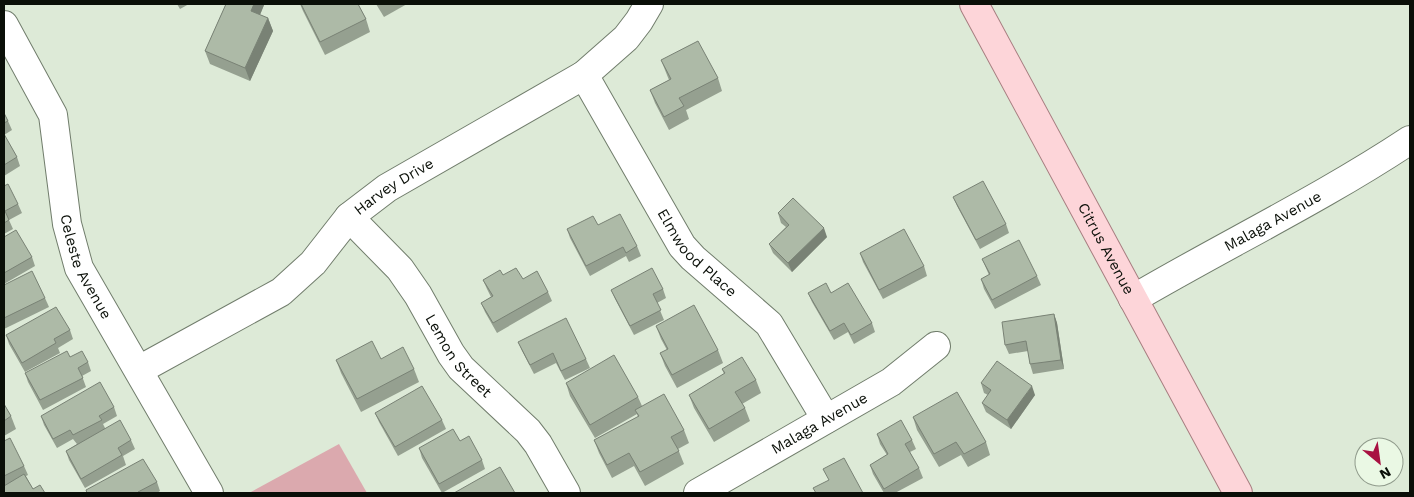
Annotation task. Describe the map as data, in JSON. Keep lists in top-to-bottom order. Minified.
{"streets":{"main road":["Citrus Avenue"],"street":["Harvey Drive","Malaga Avenue","Elmwood Place","Celeste Avenue","Lemon Street"]},"crossings":[["Harvey Drive","Elmwood Place"],["Harvey Drive","Celeste Avenue"],["Harvey Drive","Lemon Street"],["Malaga Avenue","Citrus Avenue"],["Malaga Avenue","Elmwood Place"]],"north":"bottom right"}
